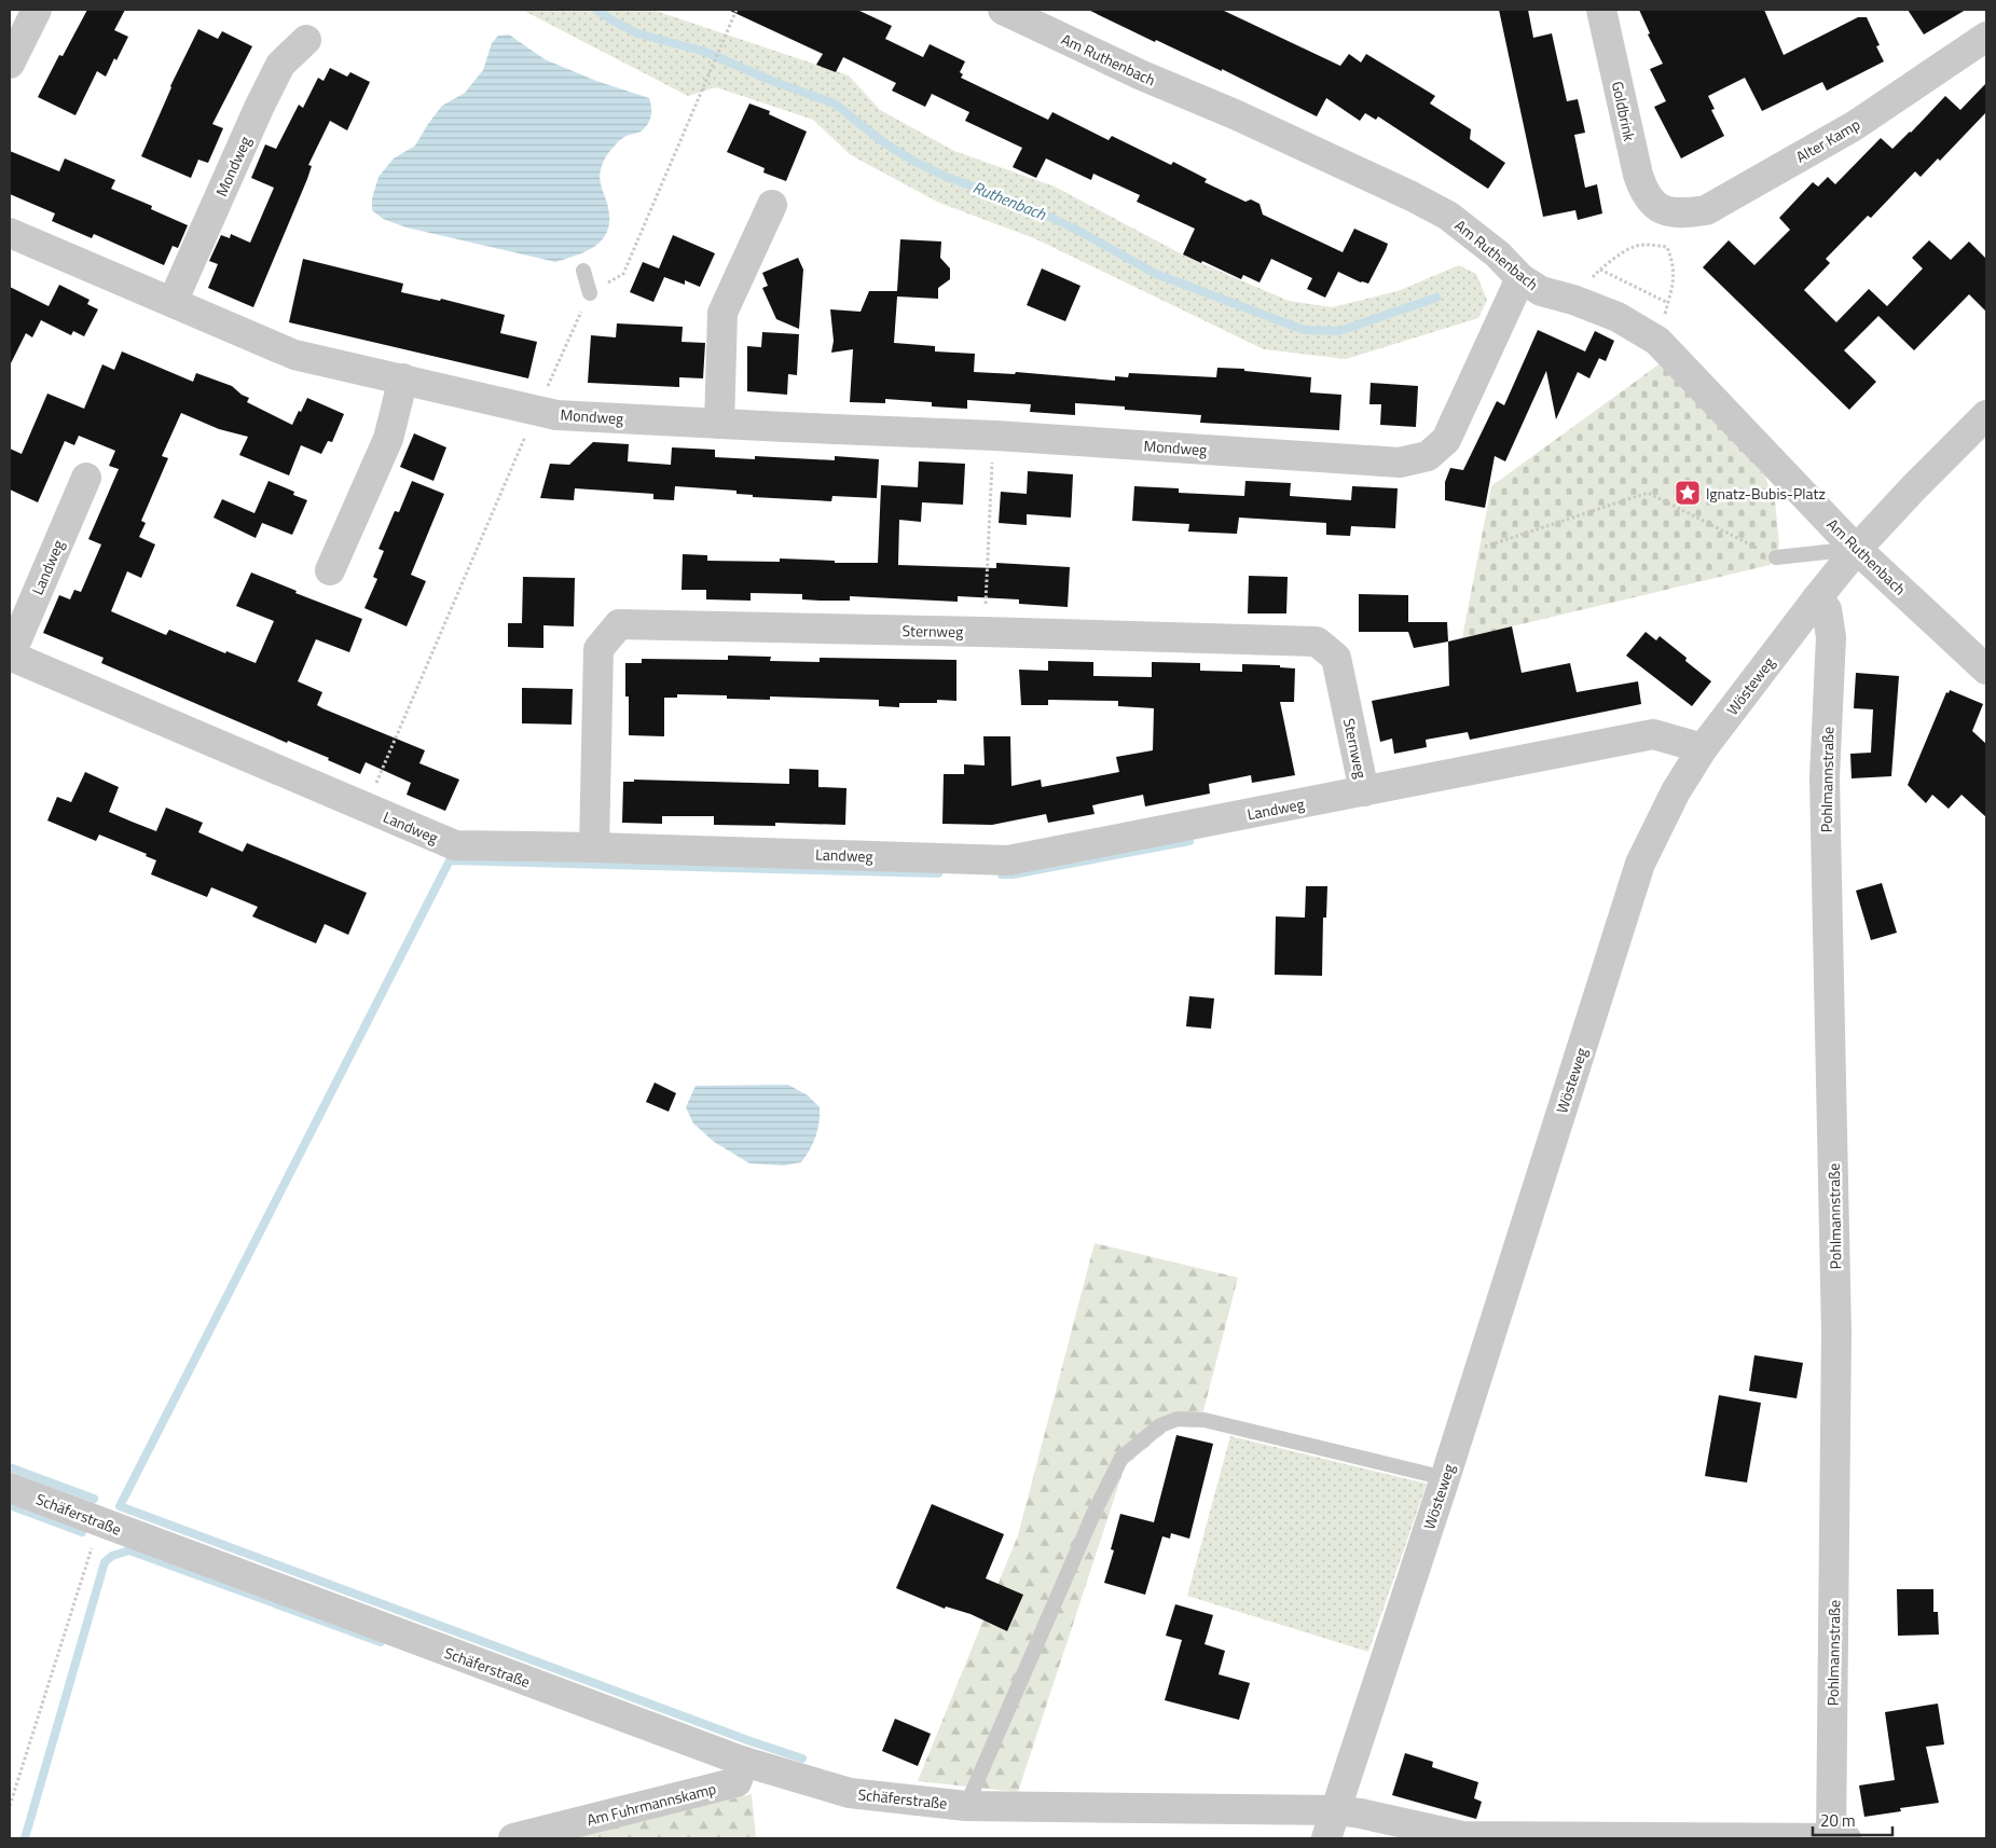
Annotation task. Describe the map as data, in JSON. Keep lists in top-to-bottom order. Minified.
{"streets":{"street":["Am Ruthenbach","Goldbrink","Alter Kamp","Mondweg","Landweg","Sternweg","Wösteweg","Pohlmannstraße","Schäferstraße","Am Fuhrmannskamp"]},"crossings":[["Am Ruthenbach","Mondweg"],["Am Ruthenbach","Wösteweg"],["Goldbrink","Alter Kamp"],["Landweg","Sternweg"],["Landweg","Wösteweg"],["Wösteweg","Pohlmannstraße"],["Wösteweg","Schäferstraße"],["Pohlmannstraße","Schäferstraße"],["Schäferstraße","Am Fuhrmannskamp"]],"water":["Ruthenbach"],"places":{"place":["Ignatz-Bubis-Platz"]},"scale_bar":"20 m"}
